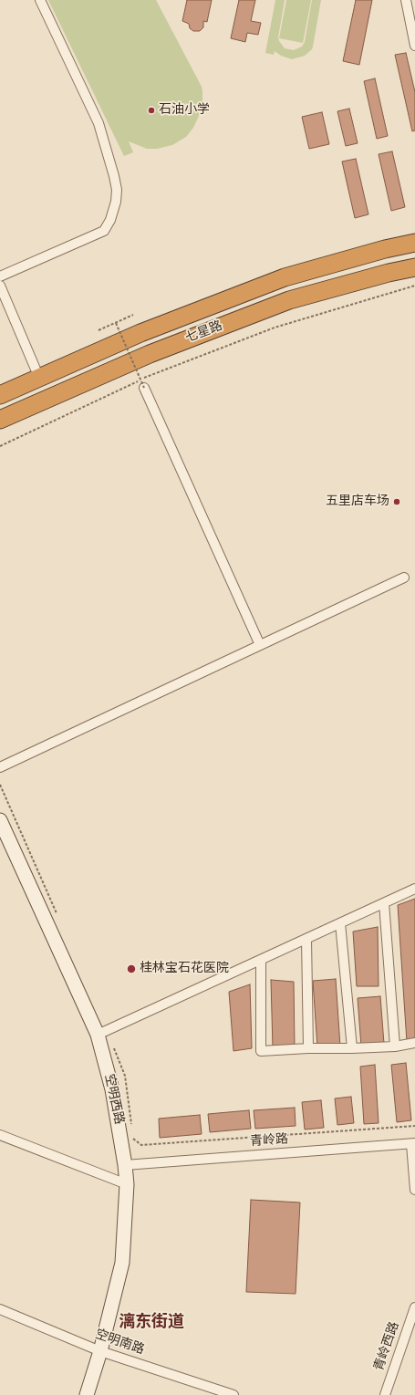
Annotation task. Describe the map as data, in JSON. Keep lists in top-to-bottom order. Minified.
{"streets":{"highway":["七星路"],"main road":["空明西路"],"street":["青岭路","空明南路","青岭西路"]},"crossings":[["空明西路","青岭路"],["空明西路","空明南路"]],"districts":["漓东街道"],"places":["石油小学","五里店车场","桂林宝石花医院"]}
